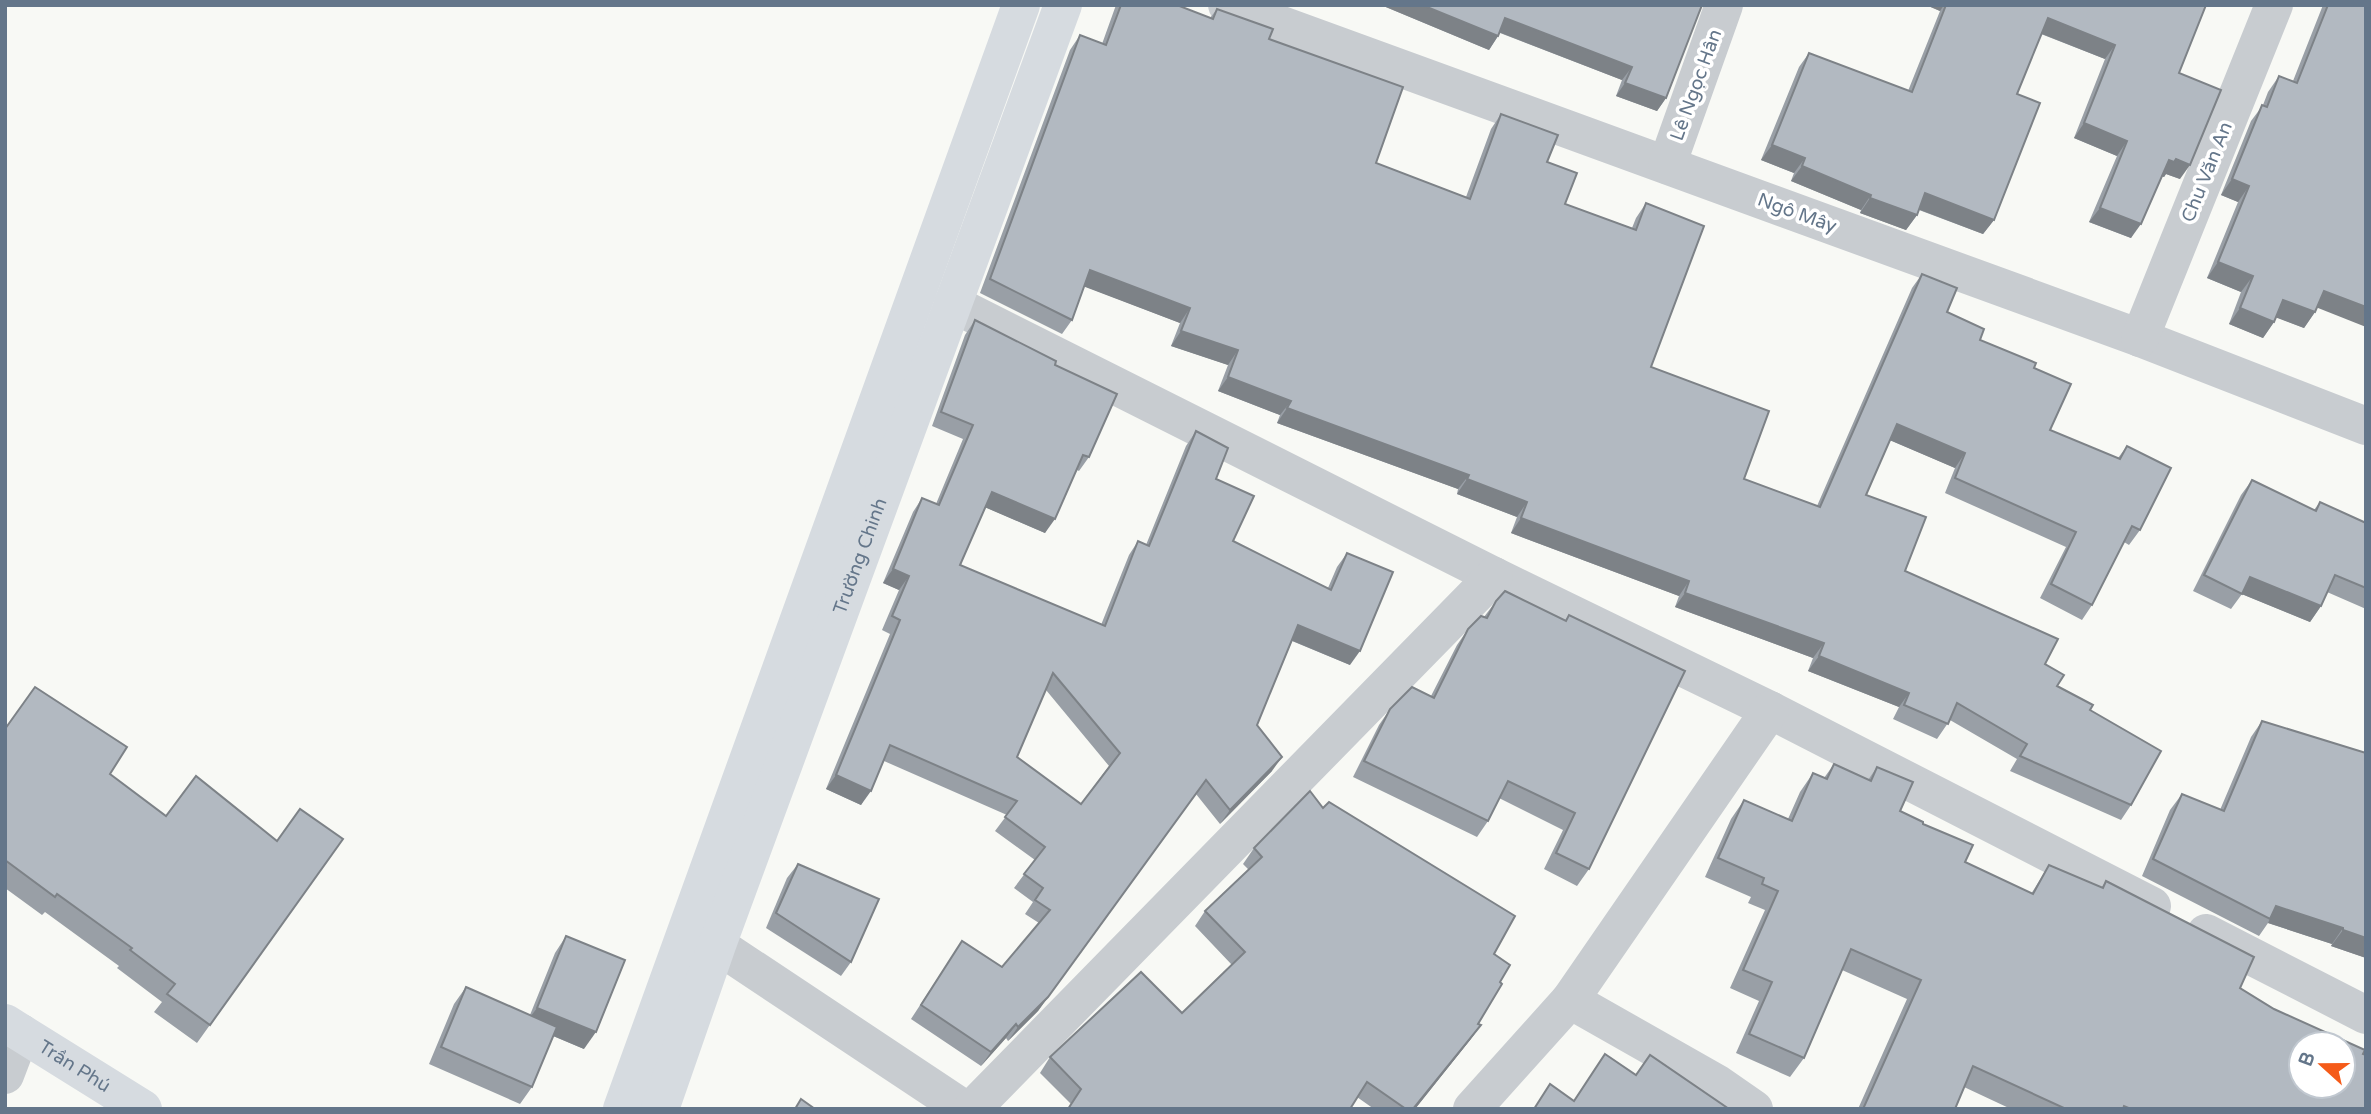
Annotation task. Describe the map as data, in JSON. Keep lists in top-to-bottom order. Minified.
{"streets":{"street":["Lê Ngọc Hân","Chu Văn An","Ngô Mây","Trường Chinh","Trần Phú"]},"crossings":[["Lê Ngọc Hân","Ngô Mây"],["Chu Văn An","Ngô Mây"]],"north":"left"}
